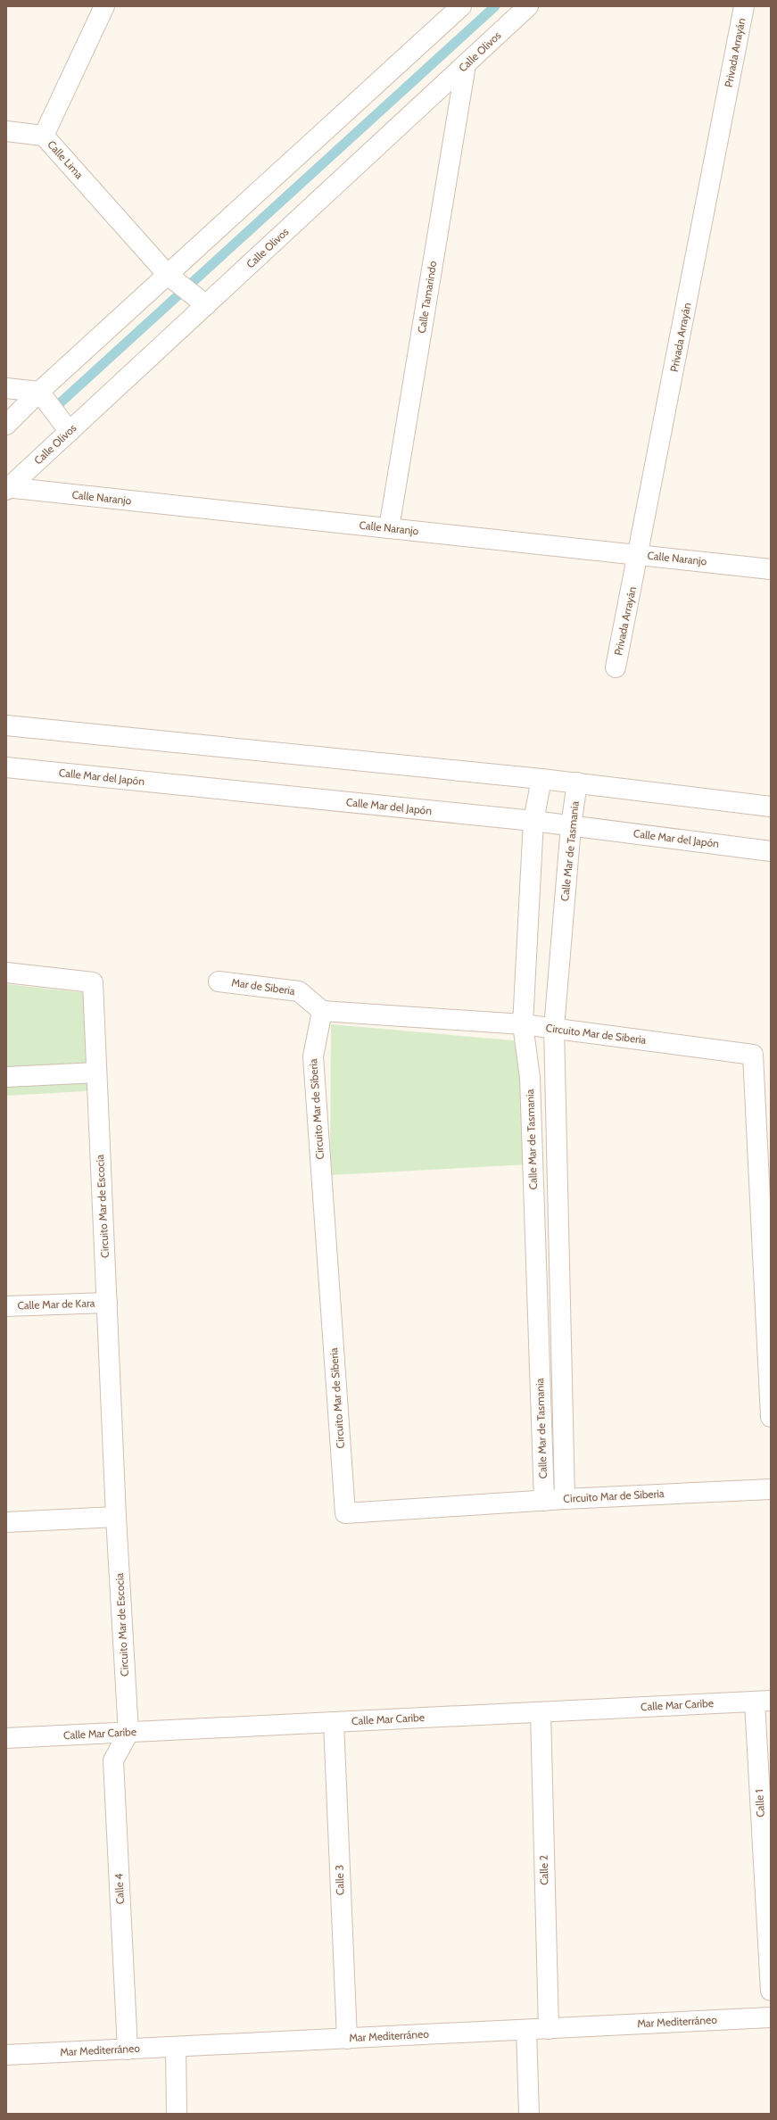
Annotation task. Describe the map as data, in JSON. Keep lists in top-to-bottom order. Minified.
{"streets":{"street":["Calle Olivos","Privada Arrayán","Calle Lima","Calle Tamarindo","Calle Naranjo","Calle Mar del Japón","Calle Mar de Tasmania","Mar de Siberia","Circuito Mar de Siberia","Circuito Mar de Escocia","Calle Mar de Kara","Calle Mar Caribe","Calle 1","Calle 2","Calle 3","Calle 4","Mar Mediterráneo"]},"crossings":[["Calle Olivos","Calle Lima"],["Calle Olivos","Calle Tamarindo"],["Calle Olivos","Calle Naranjo"],["Privada Arrayán","Calle Naranjo"],["Calle Tamarindo","Calle Naranjo"],["Calle Mar del Japón","Calle Mar de Tasmania"],["Calle Mar de Tasmania","Circuito Mar de Siberia"],["Mar de Siberia","Circuito Mar de Siberia"],["Circuito Mar de Escocia","Calle Mar de Kara"],["Circuito Mar de Escocia","Calle Mar Caribe"],["Circuito Mar de Escocia","Calle 4"],["Calle Mar Caribe","Calle 1"],["Calle Mar Caribe","Calle 2"],["Calle Mar Caribe","Calle 3"],["Calle Mar Caribe","Calle 4"],["Calle 2","Mar Mediterráneo"],["Calle 3","Mar Mediterráneo"],["Calle 4","Mar Mediterráneo"]]}
